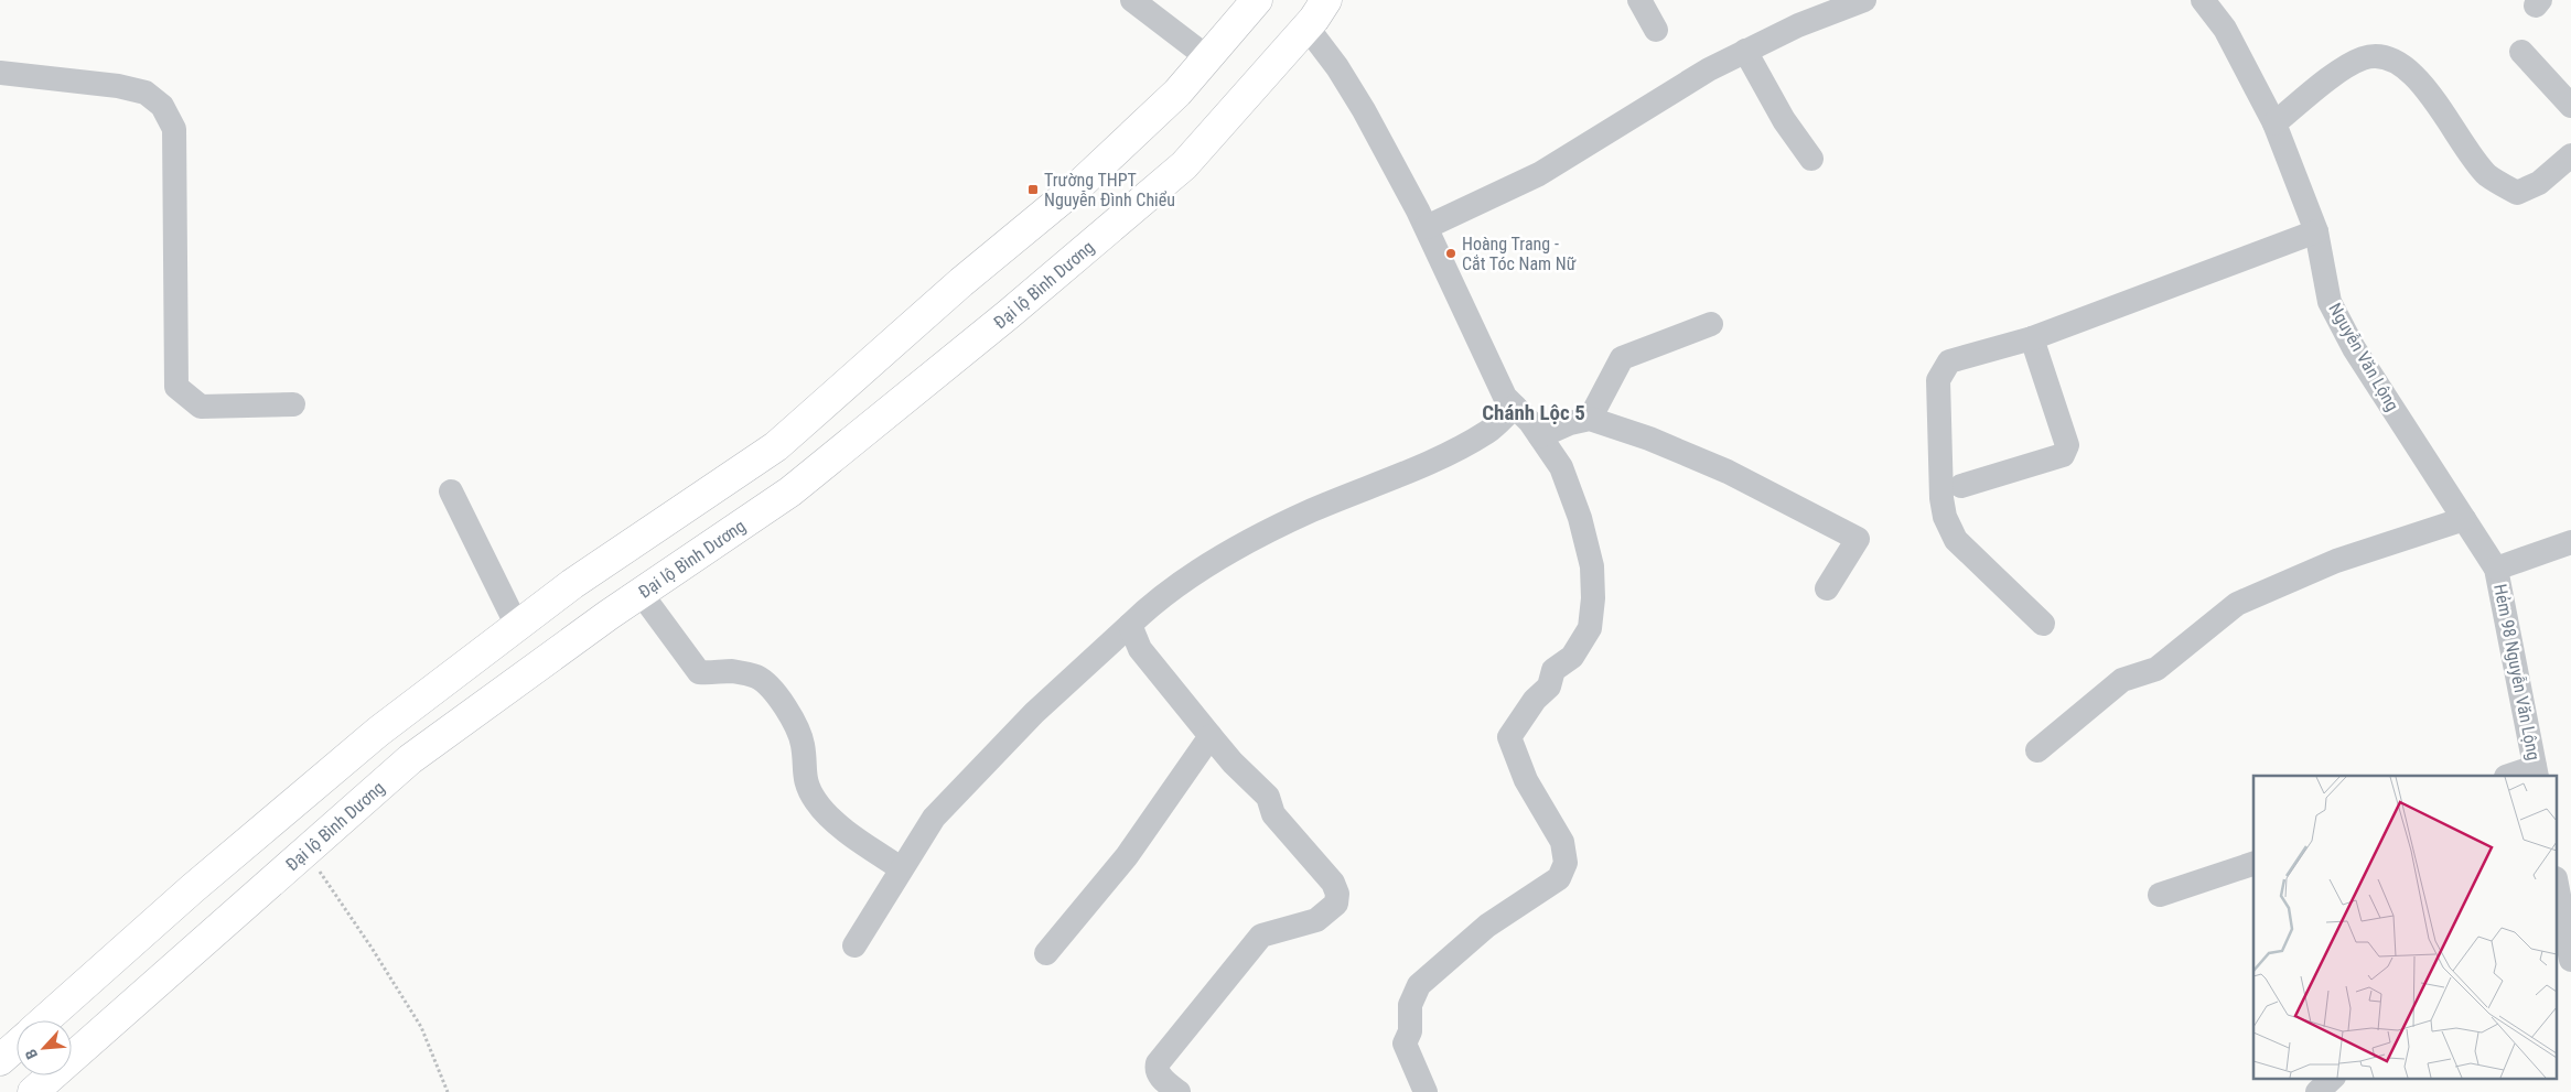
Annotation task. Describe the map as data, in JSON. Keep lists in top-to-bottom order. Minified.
{"streets":{"highway":["Đại lộ Bình Dương"],"street":["Nguyễn Văn Lộng","Hẻm 98 Nguyễn Văn Lộng"]},"crossings":[["Nguyễn Văn Lộng","Hẻm 98 Nguyễn Văn Lộng"]],"districts":["Chánh Lộc 5"],"places":{"transit":["Trường THPT Nguyễn Đình Chiểu"],"other":["Hoàng Trang - Cắt Tóc Nam Nữ"]},"north":"bottom left"}
